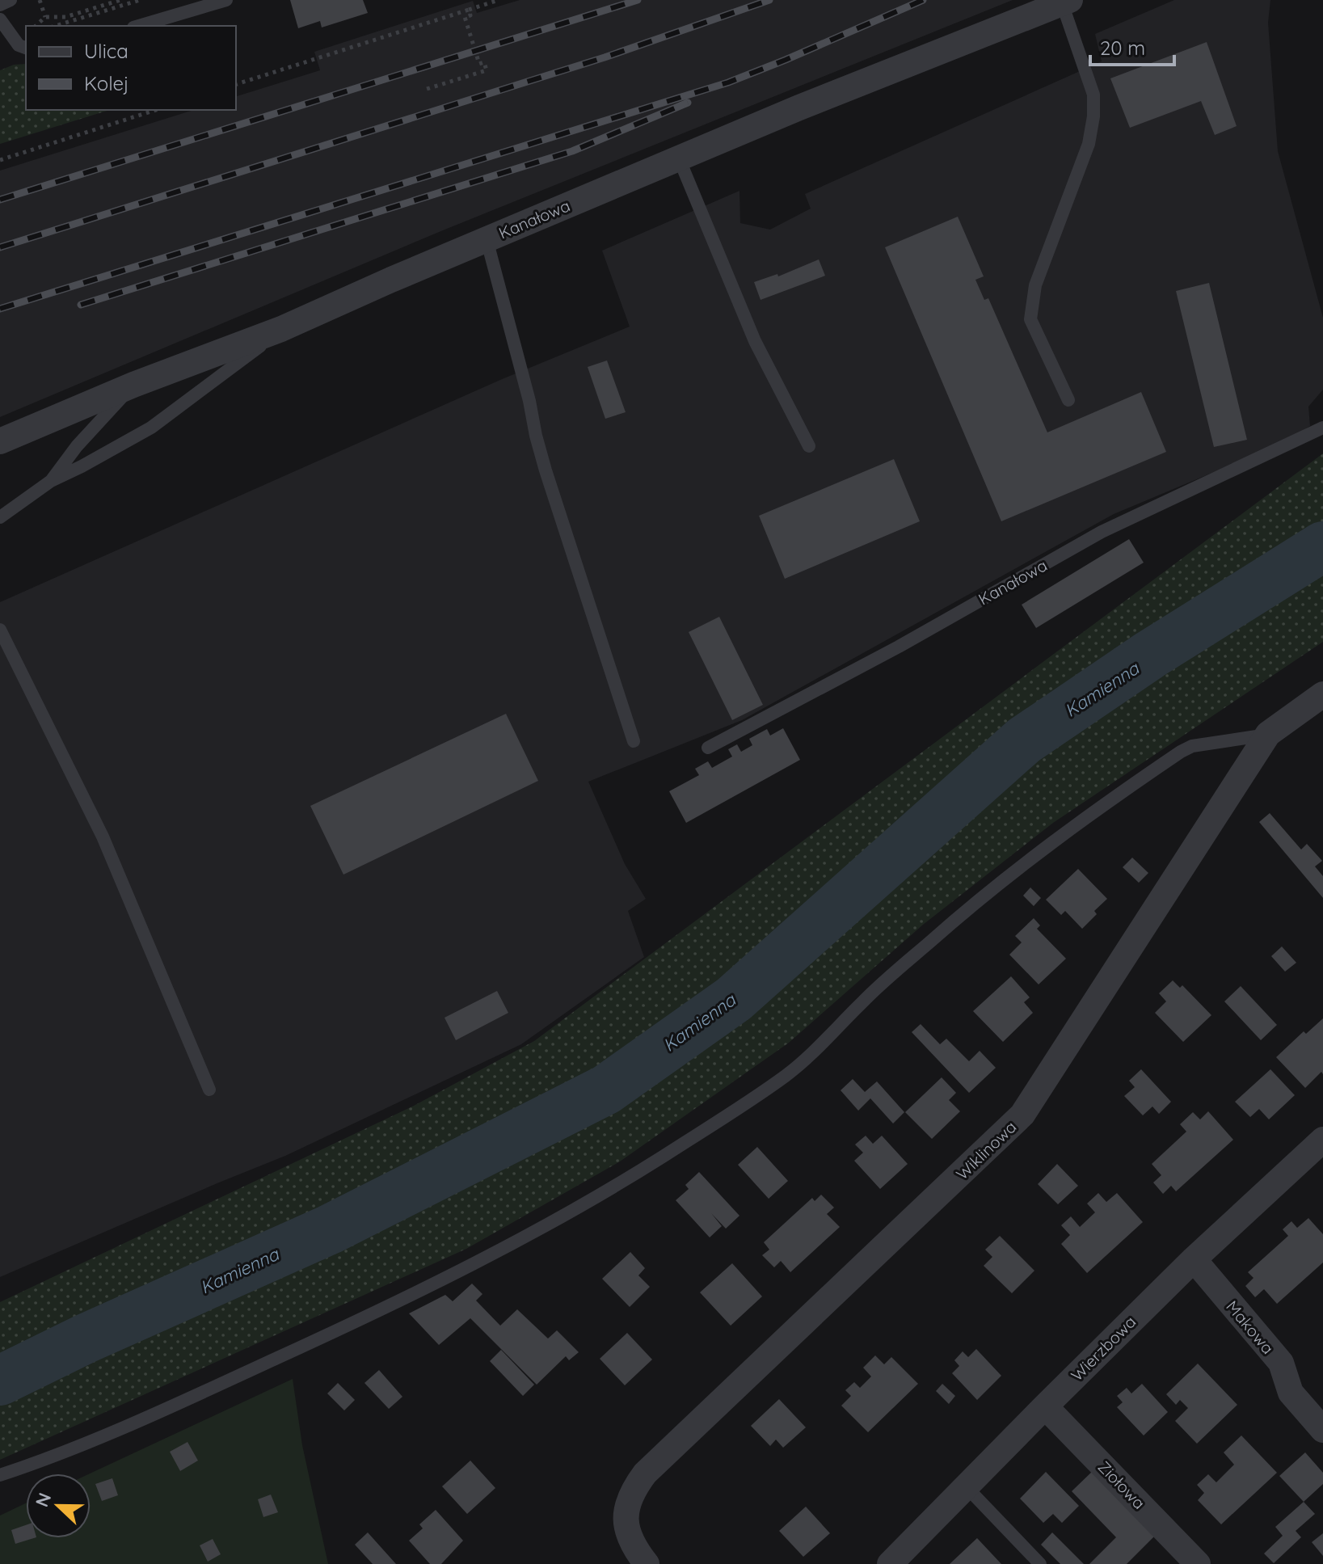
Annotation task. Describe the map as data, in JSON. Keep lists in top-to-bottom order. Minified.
{"streets":{"street":["Kanałowa","Wiklinowa","Makowa","Wierzbowa","Ziołowa"]},"crossings":[["Makowa","Wierzbowa"],["Wierzbowa","Ziołowa"]],"water":["Kamienna"],"legend":["Ulica","Kolej"],"scale_bar":"20 m","north":"left"}
